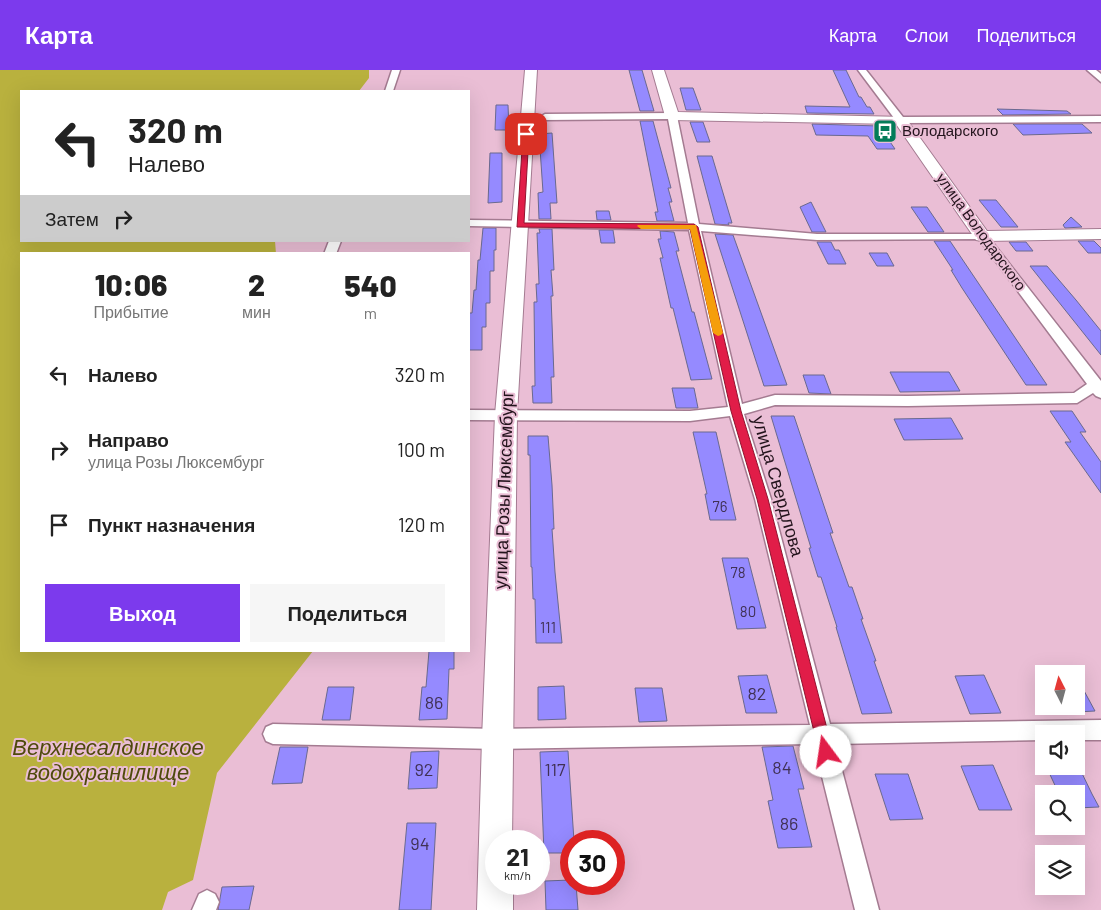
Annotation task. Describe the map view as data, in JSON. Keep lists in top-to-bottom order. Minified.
{"streets":{"street":["улица Володарского","улица Свердлова","улица Розы Люксембург"]},"water":["Верхнесалдинское водохранилище"],"places":{"bus stop":["Володарского"]},"house_numbers":["76","78","80","111","82","86","84","92","117","86","94"],"north":"top","page":{"header":"Карта","nav":["Карта","Слои","Поделиться"],"turn":["320 m","Налево"],"then":"Затем","eta":["10:06","Прибытие","2","мин","540","m"],"list":[{"name":"Налево","value":"320 m"},{"name":"Направо","note":"улица Розы Люксембург","value":"100 m"},{"name":"Пункт назначения","value":"120 m"}],"buttons":["Выход","Поделиться"],"speed":"21 km/h","limit":"30"}}
